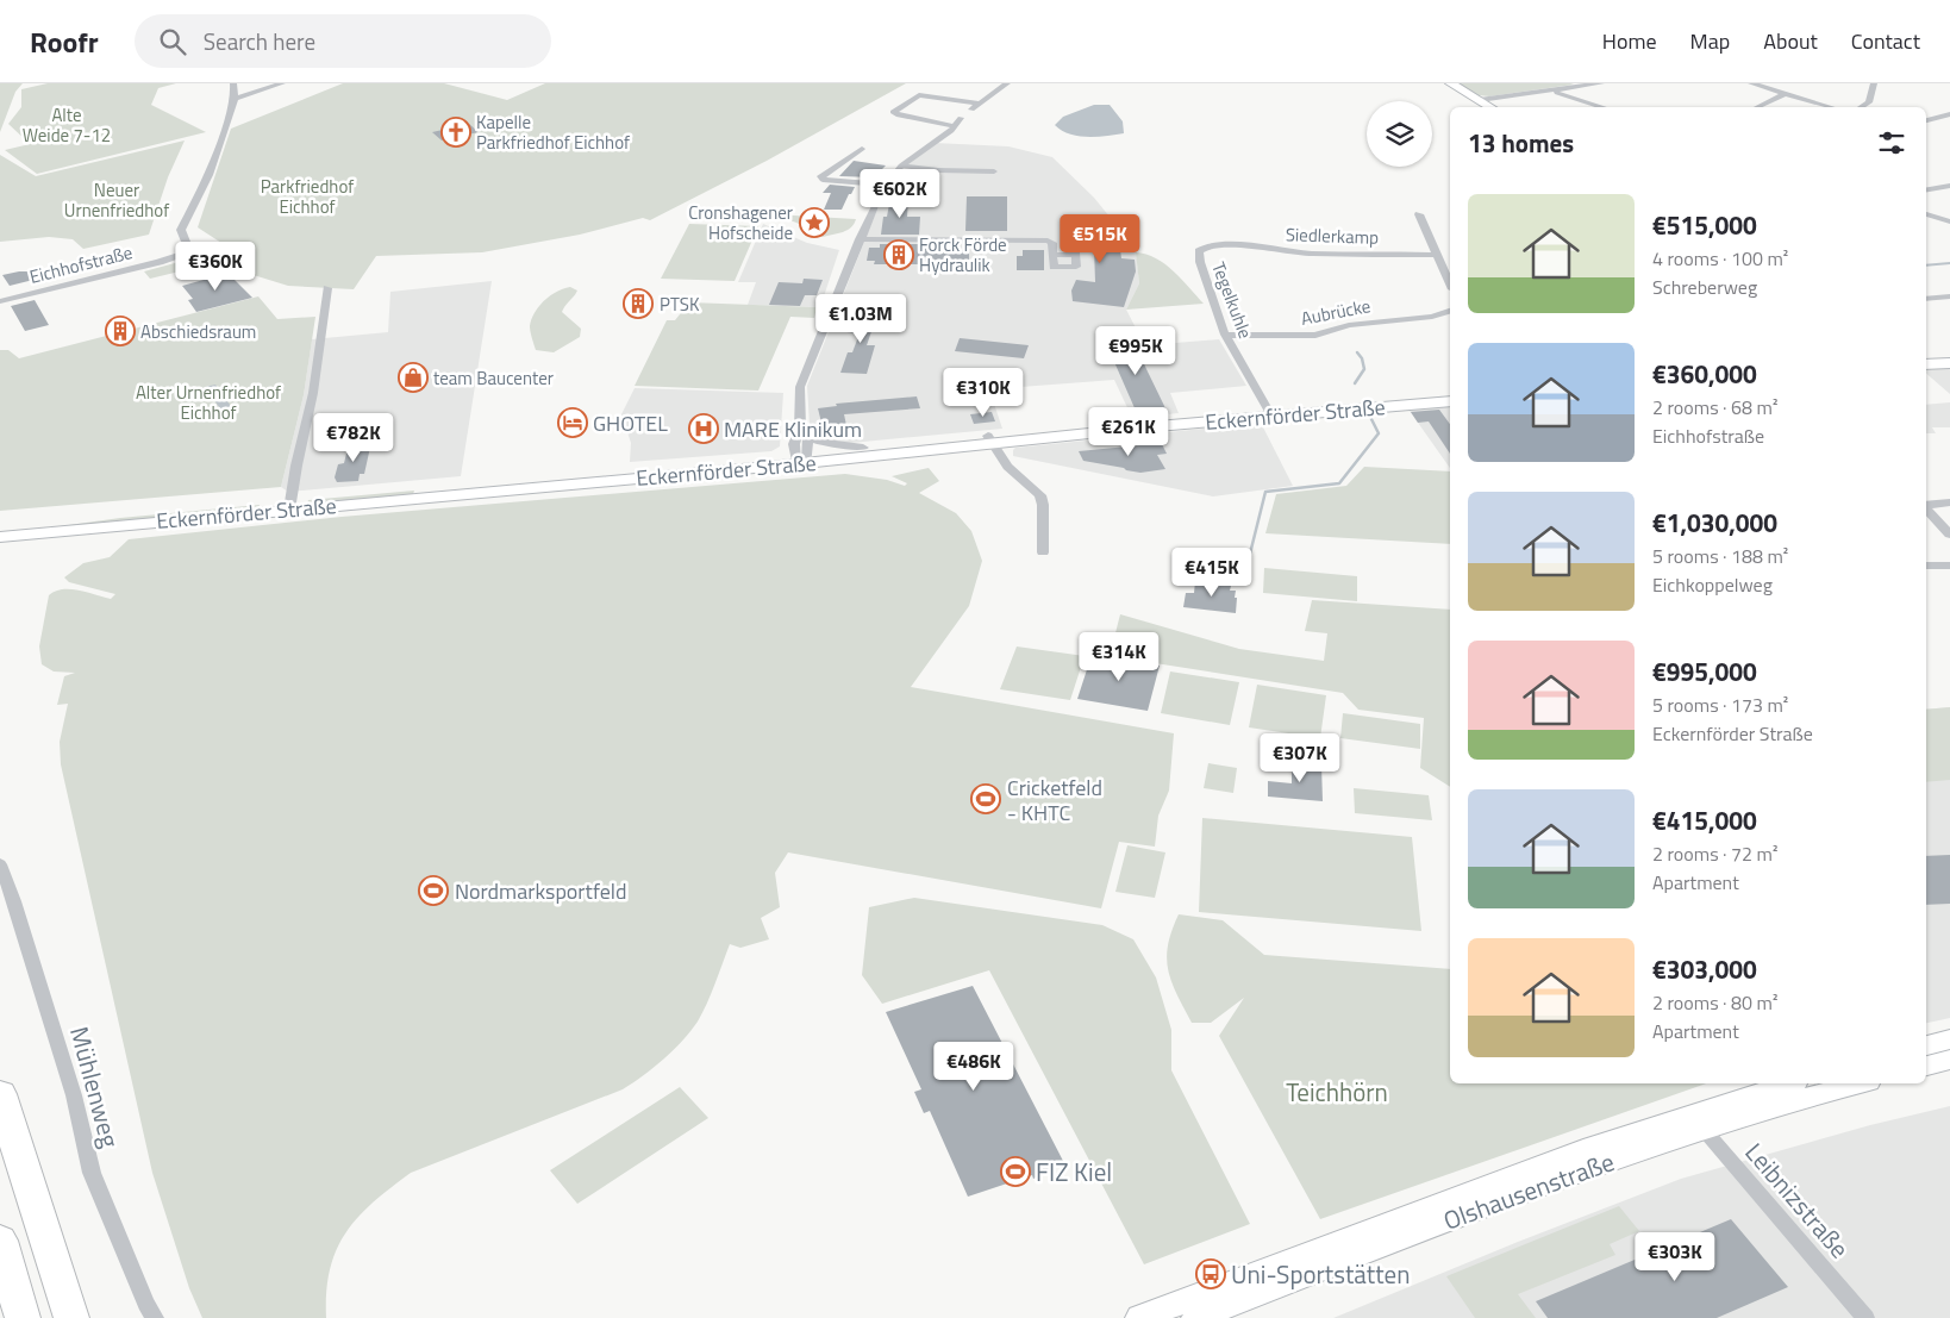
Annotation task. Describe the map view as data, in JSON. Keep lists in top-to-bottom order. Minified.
{"streets":{"main road":["Eckernförder Straße","Olshausenstraße"],"street":["Siedlerkamp","Eichhofstraße","Tegelkuhle","Aubrücke","Mühlenweg","Leibnizstraße"]},"crossings":[["Siedlerkamp","Tegelkuhle"],["Tegelkuhle","Aubrücke"],["Tegelkuhle","Eckernförder Straße"],["Olshausenstraße","Leibnizstraße"]],"parks":["Alte Weide 7-12","Parkfriedhof Eichhof","Neuer Urnenfriedhof","Alter Urnenfriedhof Eichhof","Teichhörn"],"places":{"church":["Kapelle Parkfriedhof Eichhof"],"place":["Cronshagener Hofscheide"],"building":["Forck Förde Hydraulik","PTSK","Abschiedsraum"],"shop":["team Baucenter"],"hotel":["GHOTEL"],"hospital":["MARE Klinikum"],"sports":["Cricketfeld - KHTC","Nordmarksportfeld","FIZ Kiel"],"bus stop":["Uni-Sportstätten"]},"page":{"header":"Roofr","search":"Search here","nav":["Home","Map","About","Contact"],"heading":"13 homes","price":["€602K","€515K","€360K","€1.03M","€995K","€310K","€261K","€782K","€415K","€314K","€307K","€486K","€303K"],"list":[{"name":"€515,000","note":"4 rooms · 100 m² · Schreberweg"},{"name":"€360,000","note":"2 rooms · 68 m² · Eichhofstraße"},{"name":"€1,030,000","note":"5 rooms · 188 m² · Eichkoppelweg"},{"name":"€995,000","note":"5 rooms · 173 m² · Eckernförder Straße"},{"name":"€415,000","note":"2 rooms · 72 m² · Apartment"},{"name":"€303,000","note":"2 rooms · 80 m² · Apartment"}]}}
